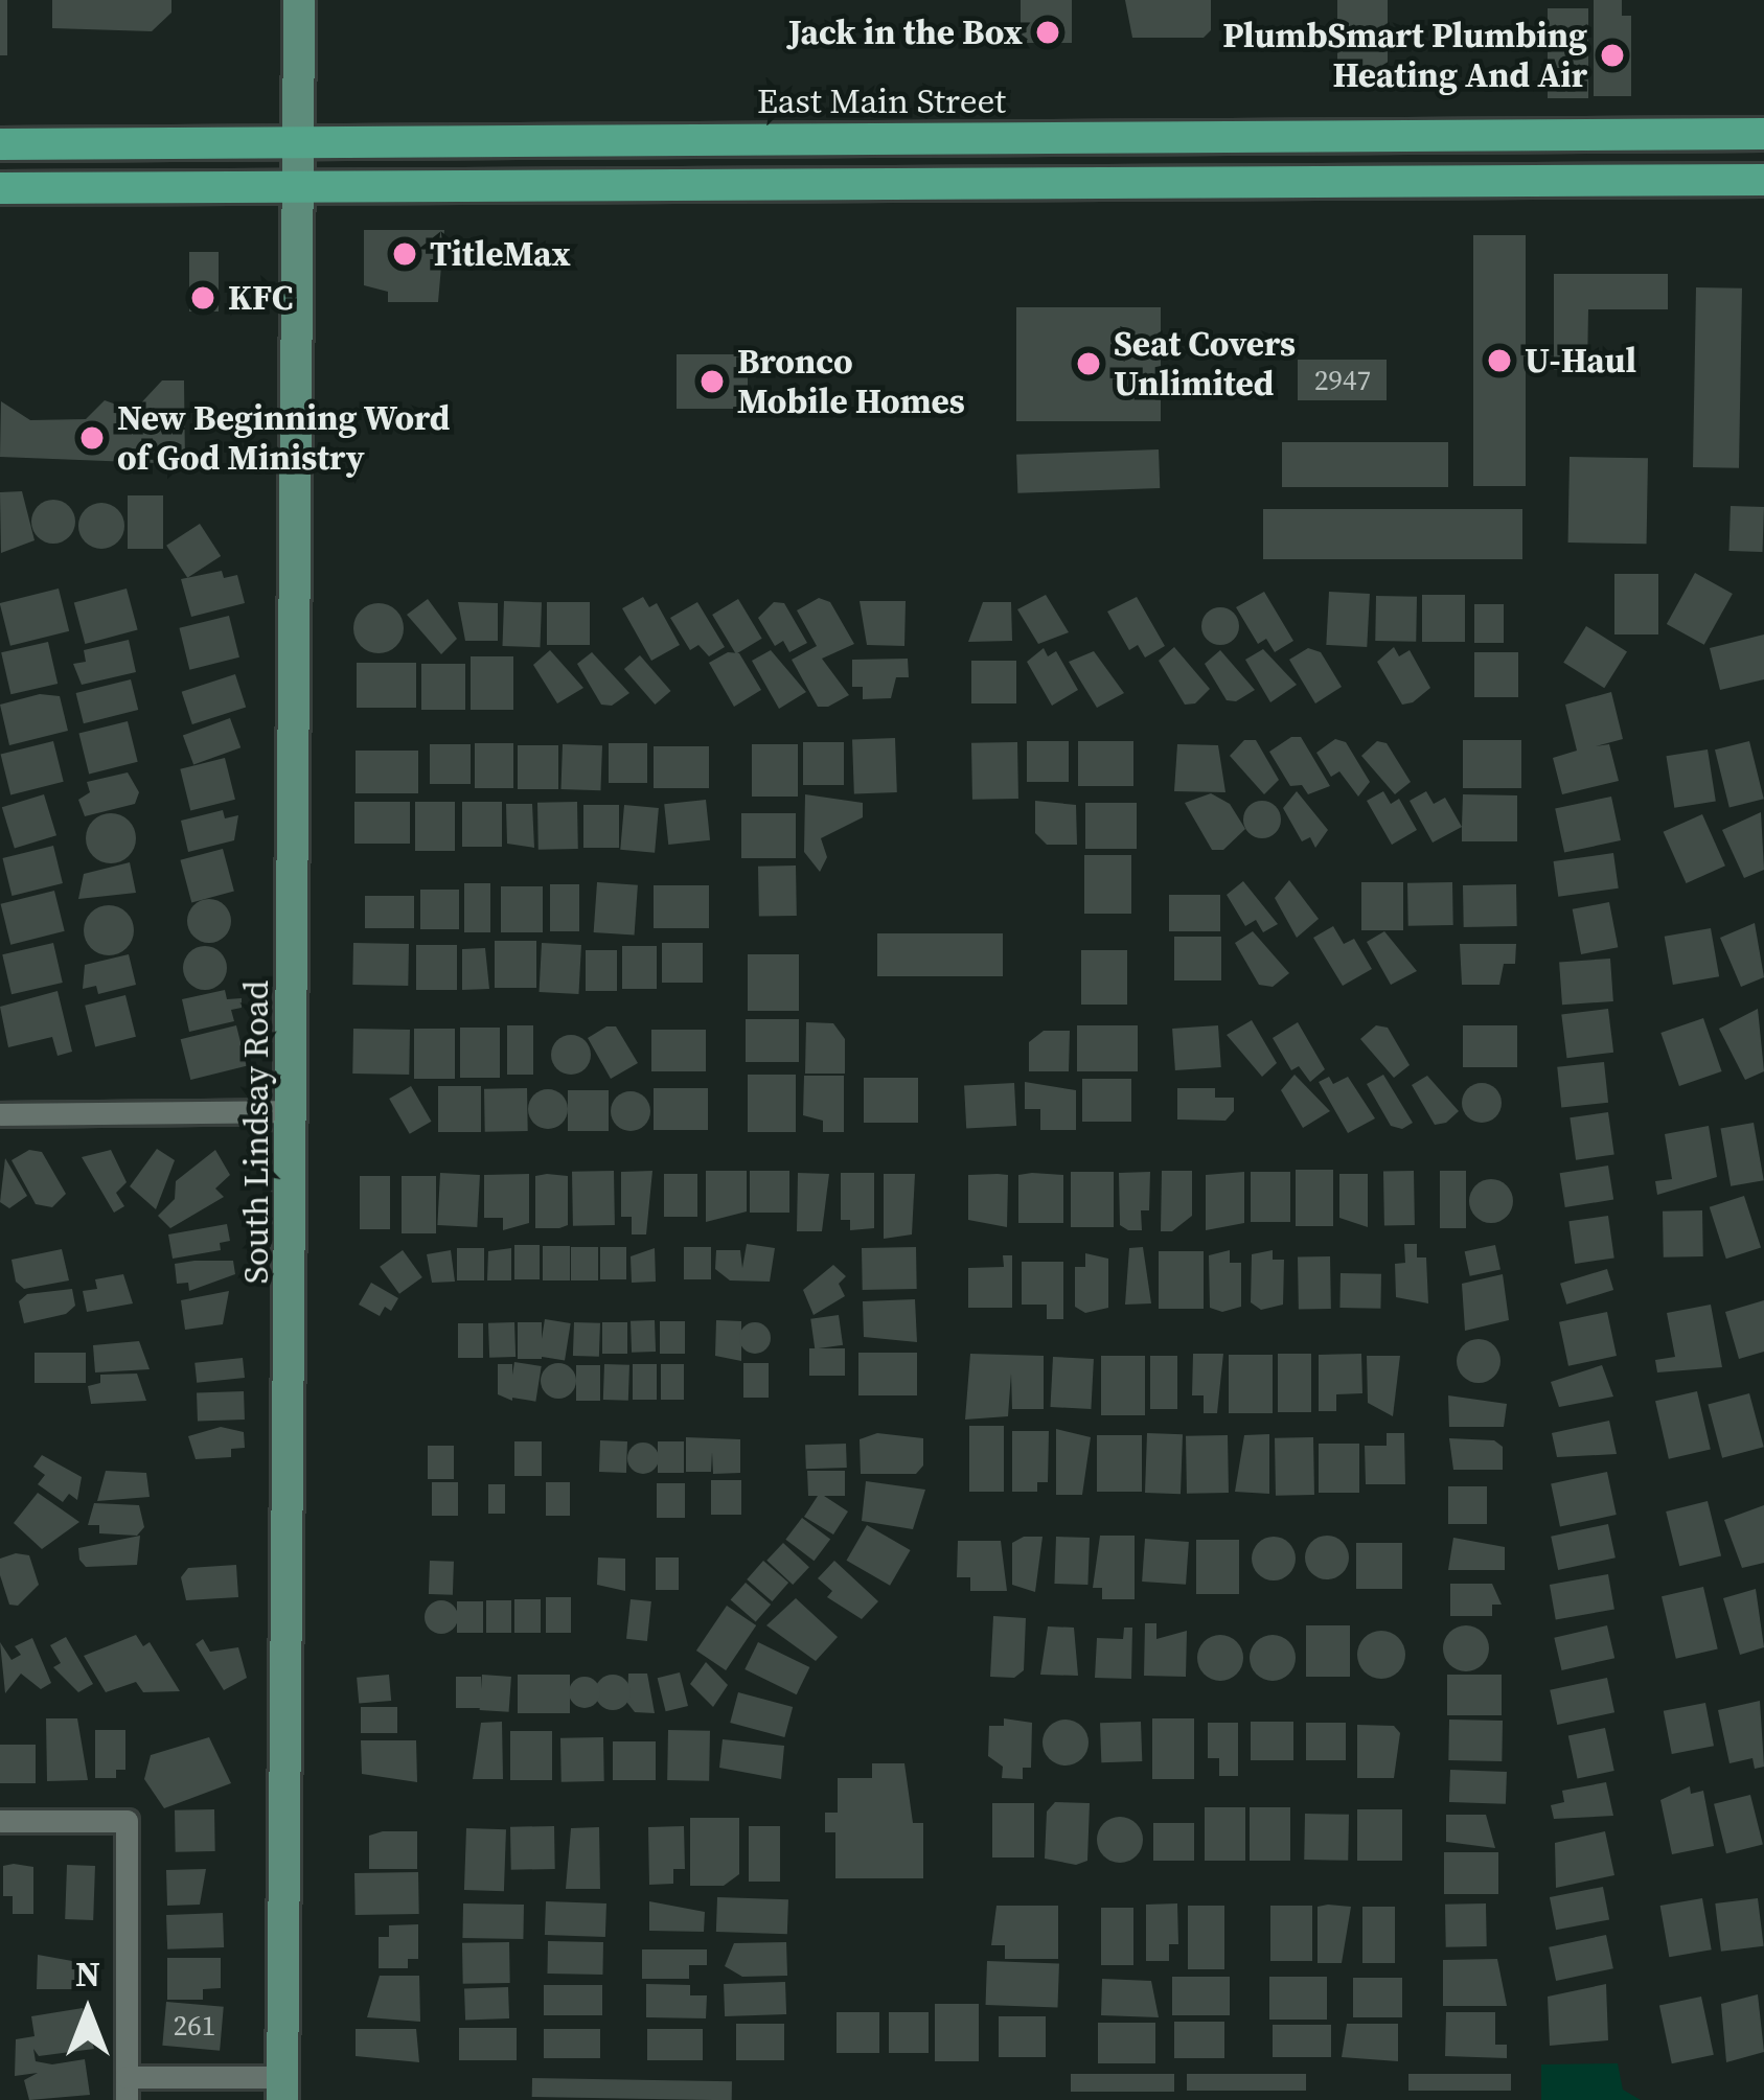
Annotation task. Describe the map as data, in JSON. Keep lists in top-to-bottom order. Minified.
{"streets":{"main road":["East Main Street","South Lindsay Road"]},"crossings":[["East Main Street","South Lindsay Road"]],"places":["Jack in the Box","PlumbSmart Plumbing Heating And Air","TitleMax","KFC","U-Haul","Seat Covers Unlimited","Bronco Mobile Homes","New Beginning Word of God Ministry"],"house_numbers":["2947","261"],"north":"top"}
